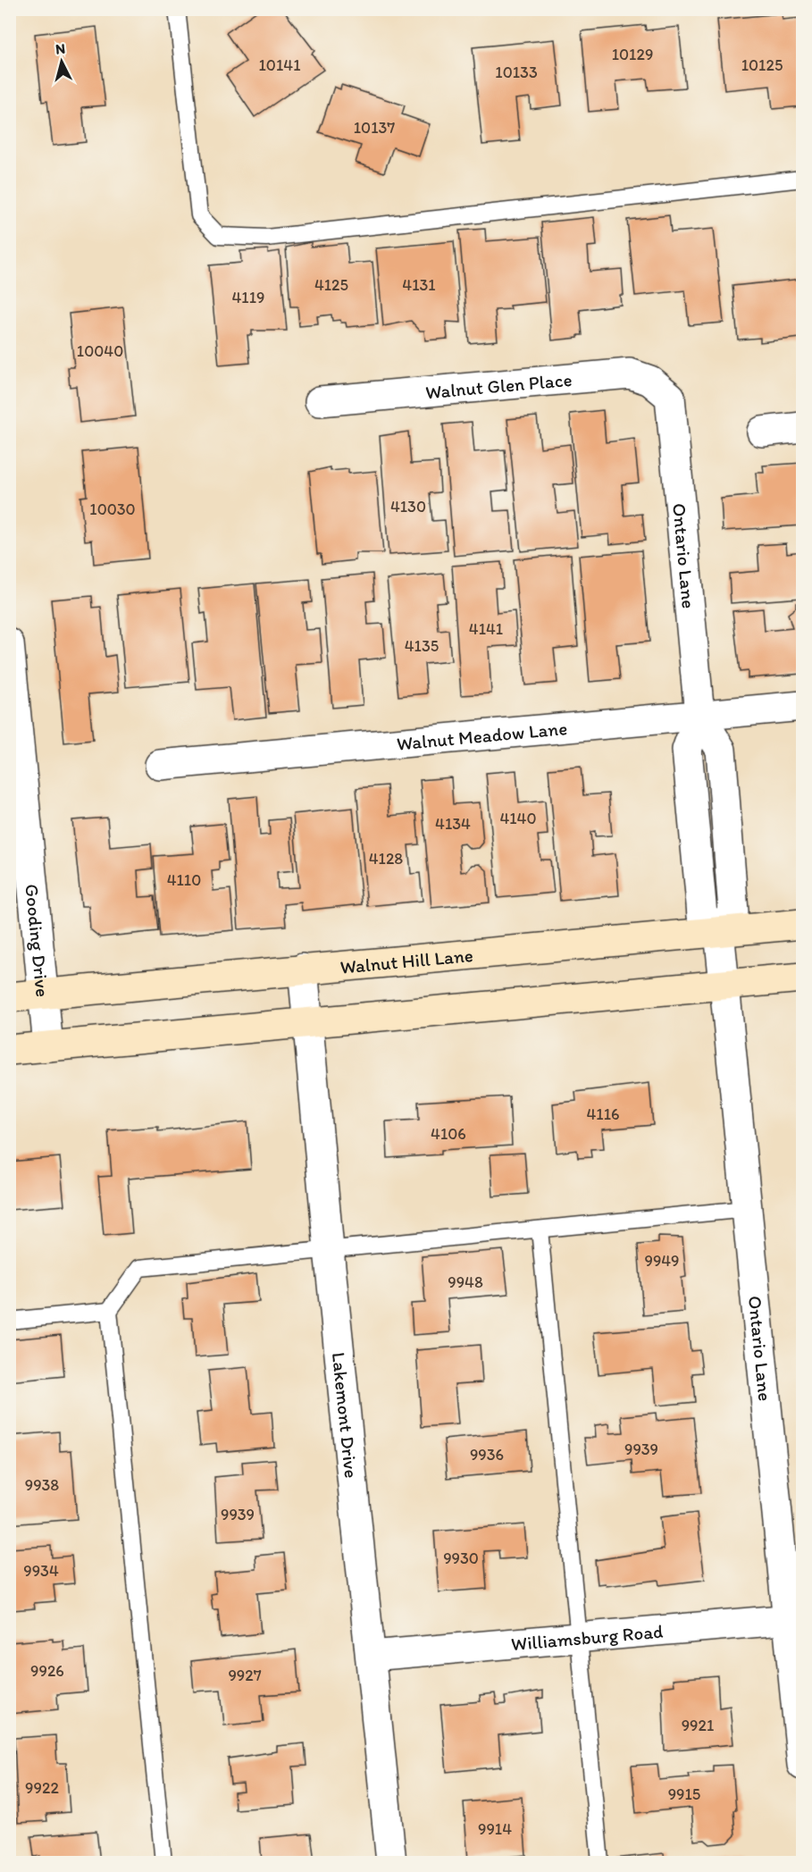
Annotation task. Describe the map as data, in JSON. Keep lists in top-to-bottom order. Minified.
{"streets":{"main road":["Walnut Hill Lane"],"street":["Walnut Glen Place","Ontario Lane","Walnut Meadow Lane","Gooding Drive","Lakemont Drive","Williamsburg Road"]},"crossings":[["Walnut Glen Place","Ontario Lane"],["Ontario Lane","Walnut Meadow Lane"],["Ontario Lane","Walnut Hill Lane"],["Ontario Lane","Williamsburg Road"],["Gooding Drive","Walnut Hill Lane"],["Walnut Hill Lane","Lakemont Drive"],["Lakemont Drive","Williamsburg Road"]],"house_numbers":["10129","10141","10125","10133","10137","4125","4131","4119","10040","4130","10030","4141","4135","4140","4134","4128","4110","4116","4106","9949","9948","9939","9936","9938","9939","9930","9934","9926","9927","9921","9922","9915","9914"],"north":"top"}
